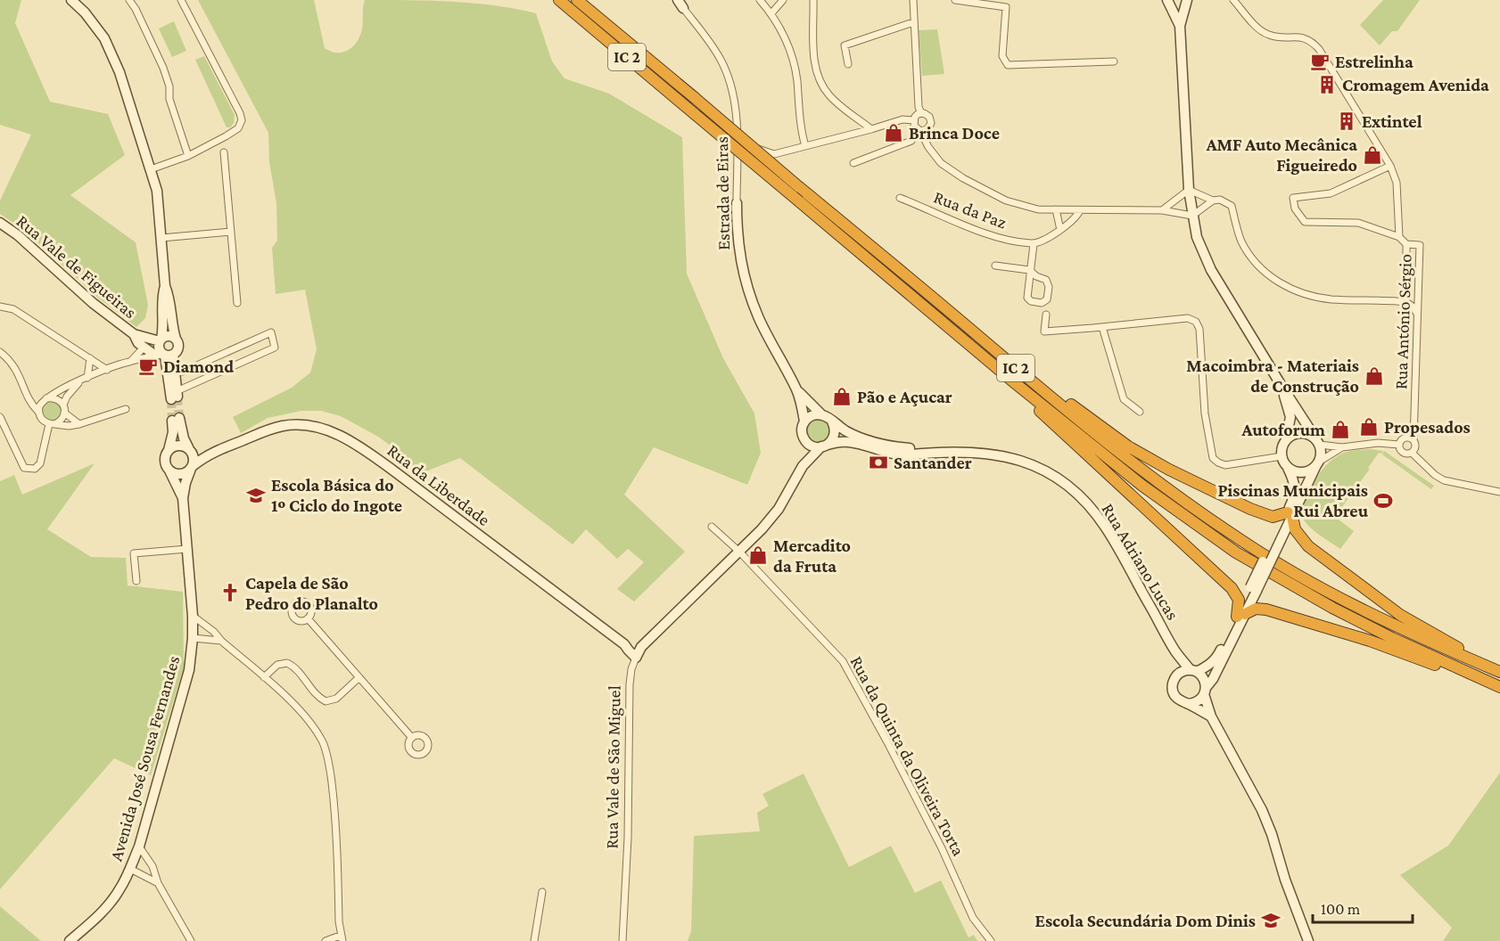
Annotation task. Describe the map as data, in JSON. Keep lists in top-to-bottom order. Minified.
{"streets":{"highway":["IC 2"],"street":["Estrada de Eiras","Rua da Paz","Rua Vale de Figueiras","Rua António Sérgio","Rua da Liberdade","Rua Adriano Lucas","Rua da Quinta da Oliveira Torta","Avenida José Sousa Fernandes","Rua Vale de São Miguel"]},"crossings":[["Estrada de Eiras","Rua Adriano Lucas"],["Estrada de Eiras","Rua Vale de São Miguel"],["Rua da Liberdade","Avenida José Sousa Fernandes"],["Rua da Liberdade","Rua Vale de São Miguel"],["Rua Adriano Lucas","Rua Vale de São Miguel"],["Rua da Quinta da Oliveira Torta","Rua Vale de São Miguel"]],"places":{"cafe":["Estrelinha","Diamond"],"building":["Cromagem Avenida","Extintel"],"shop":["Brinca Doce","AMF Auto Mecânica Figueiredo","Macoimbra - Materiais de Construção","Pão e Açucar","Propesados","Autoforum","Mercadito da Fruta"],"bank":["Santander"],"school or university":["Escola Básica do 1º Ciclo do Ingote","Escola Secundária Dom Dinis"],"sports":["Piscinas Municipais Rui Abreu"],"church":["Capela de São Pedro do Planalto"]},"scale_bar":"100 m"}
